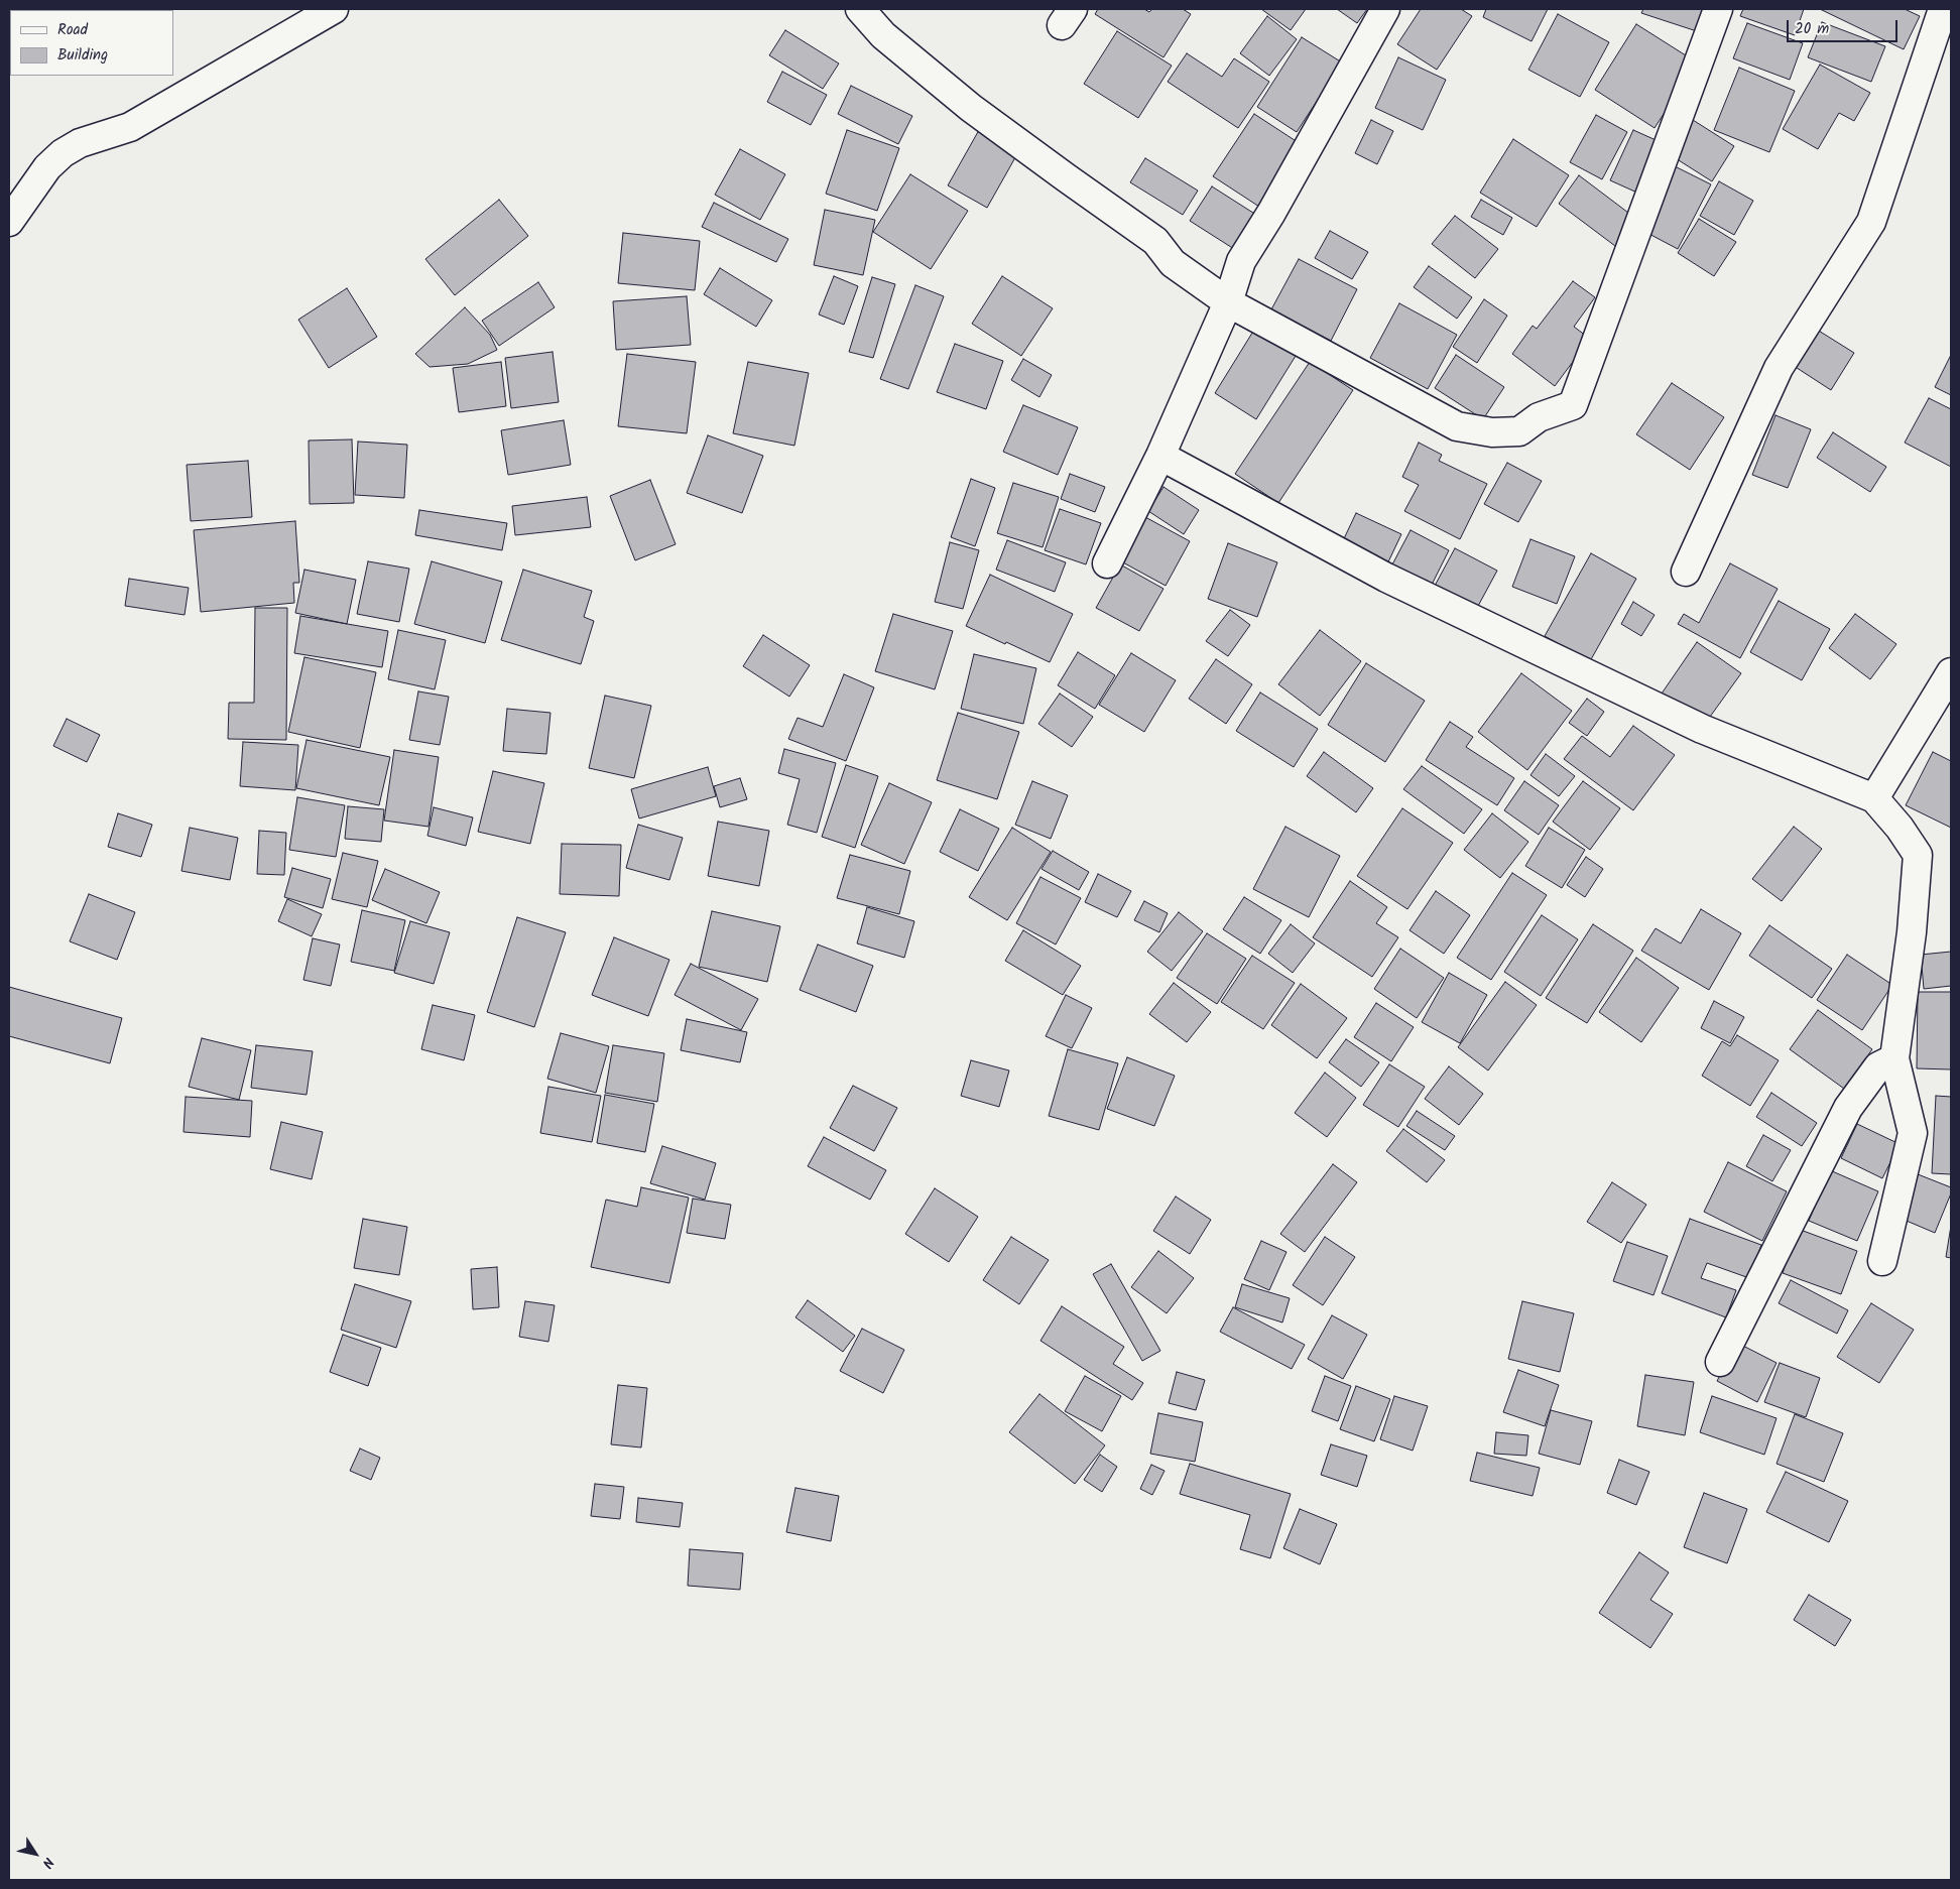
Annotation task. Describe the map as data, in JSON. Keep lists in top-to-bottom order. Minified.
{"legend":["Road","Building"],"scale_bar":"20 m","north":"bottom right"}
